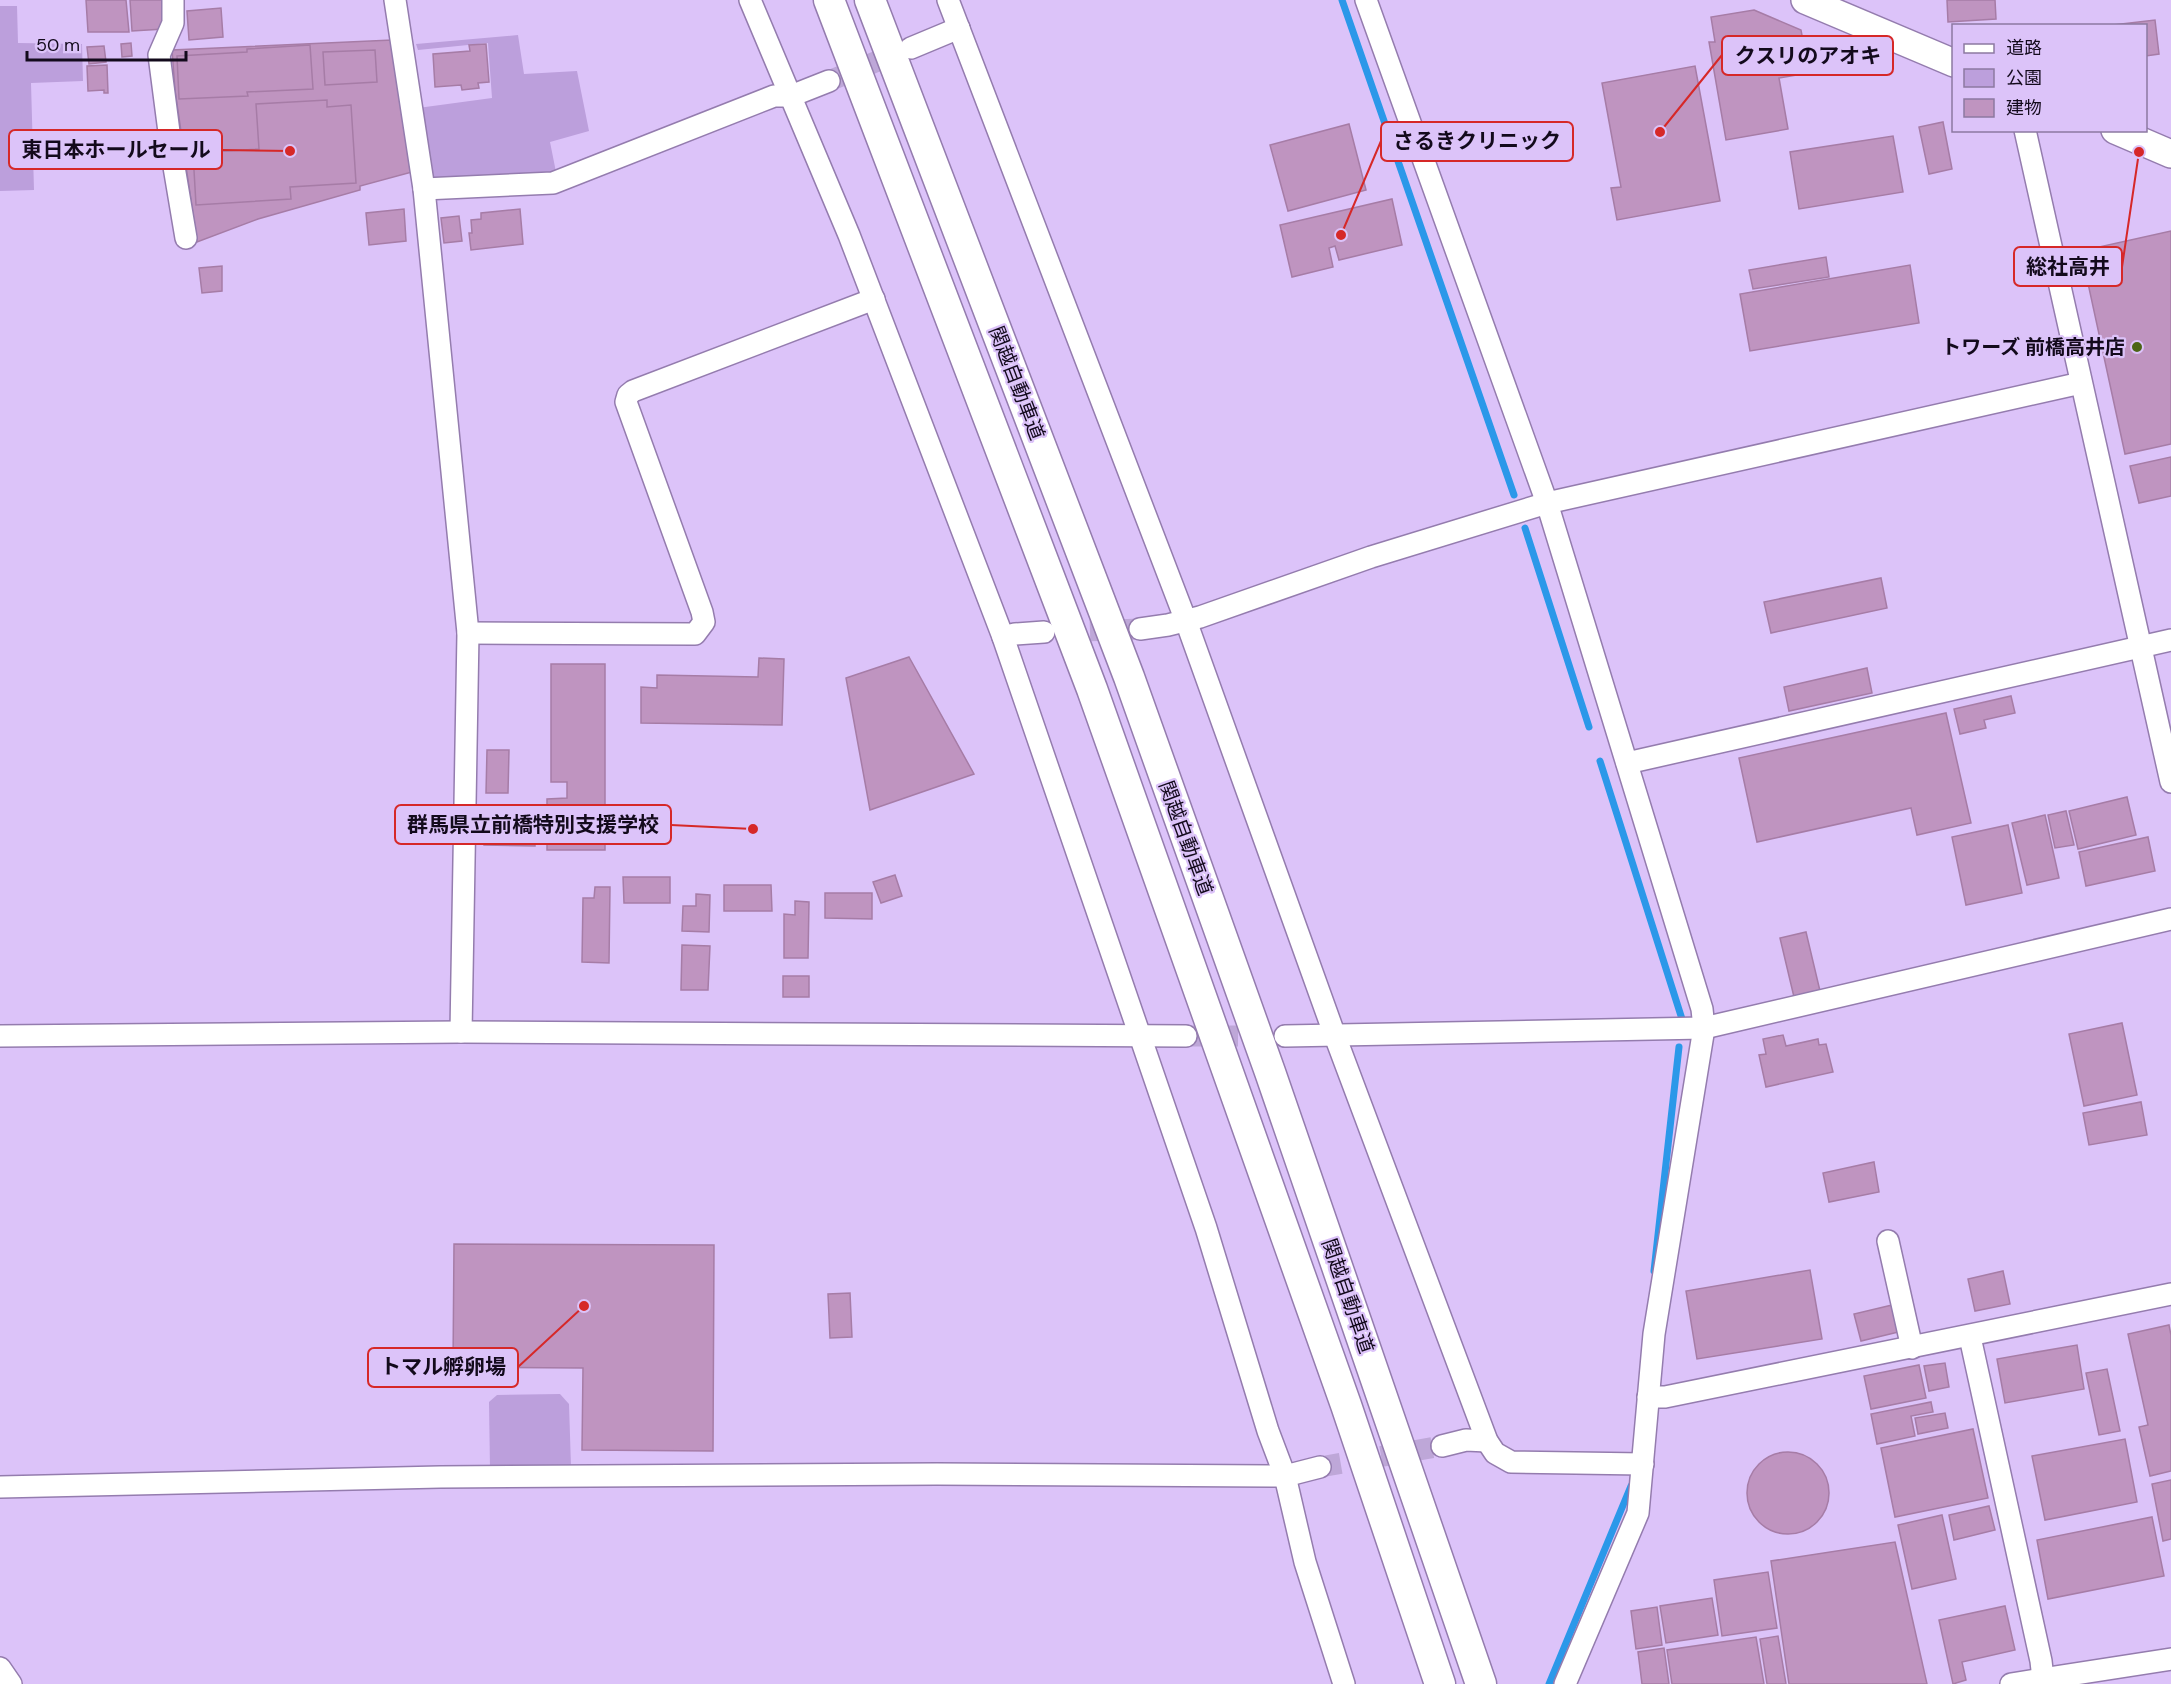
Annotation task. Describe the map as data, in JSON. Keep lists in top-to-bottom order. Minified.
{"streets":{"highway":["関越自動車道"]},"places":["クスリのアオキ","東日本ホールセール","総社高井","さるきクリニック","トワーズ 前橋高井店","群馬県立前橋特別支援学校","トマル孵卵場"],"legend":["道路","公園","建物"],"scale_bar":"50 m"}
